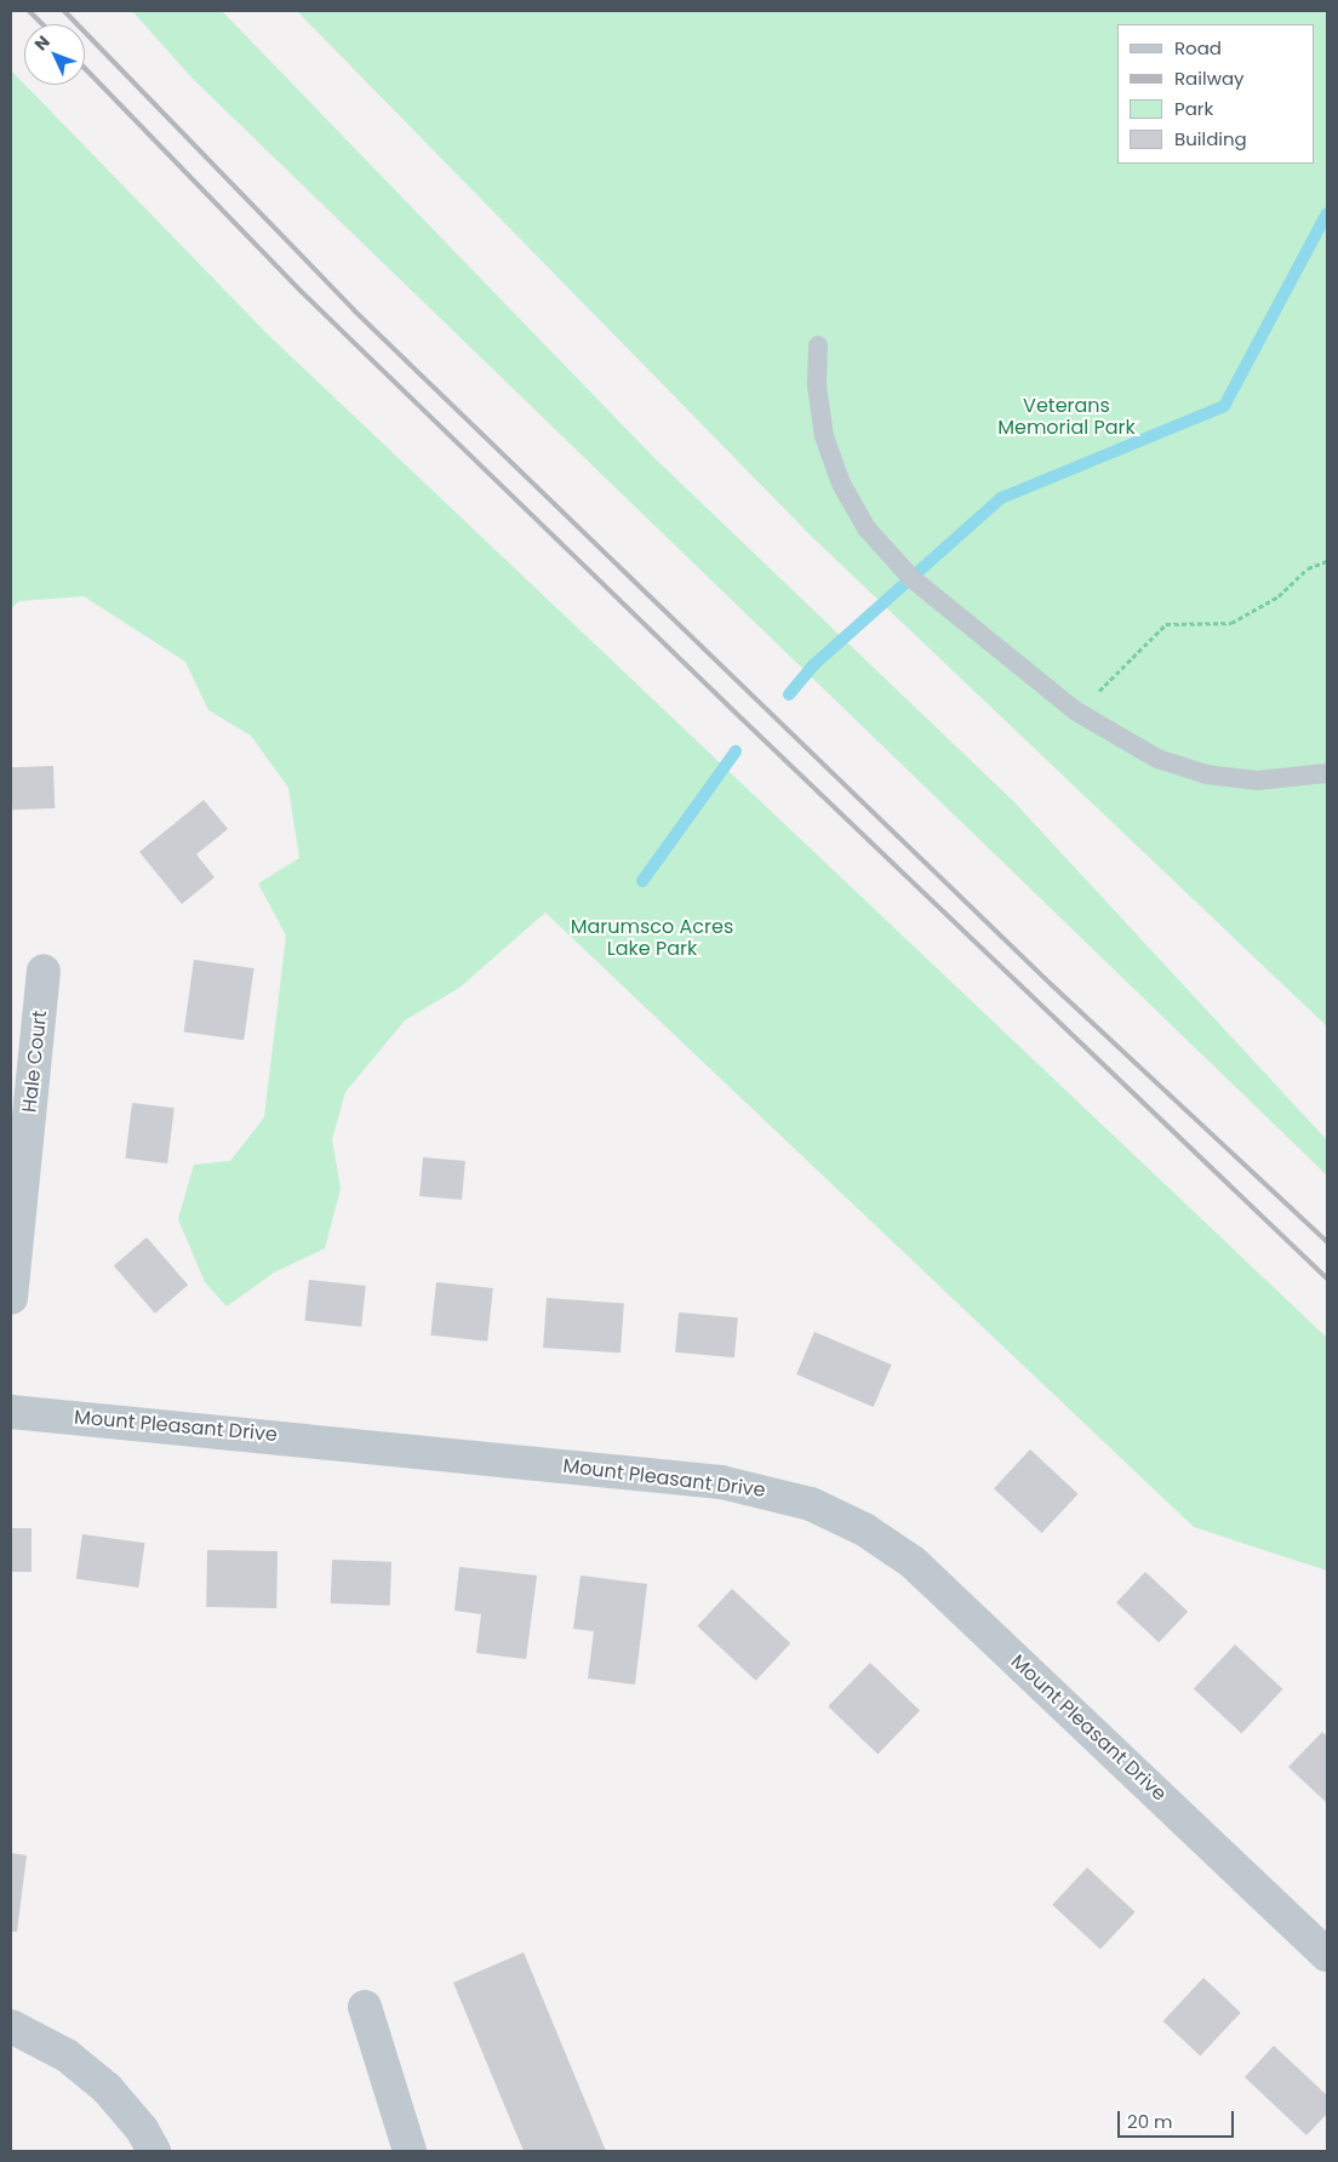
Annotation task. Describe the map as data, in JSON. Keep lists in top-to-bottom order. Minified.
{"streets":{"street":["Hale Court","Mount Pleasant Drive"]},"parks":["Veterans Memorial Park","Marumsco Acres Lake Park"],"legend":["Road","Railway","Park","Building"],"scale_bar":"20 m","north":"top left"}
